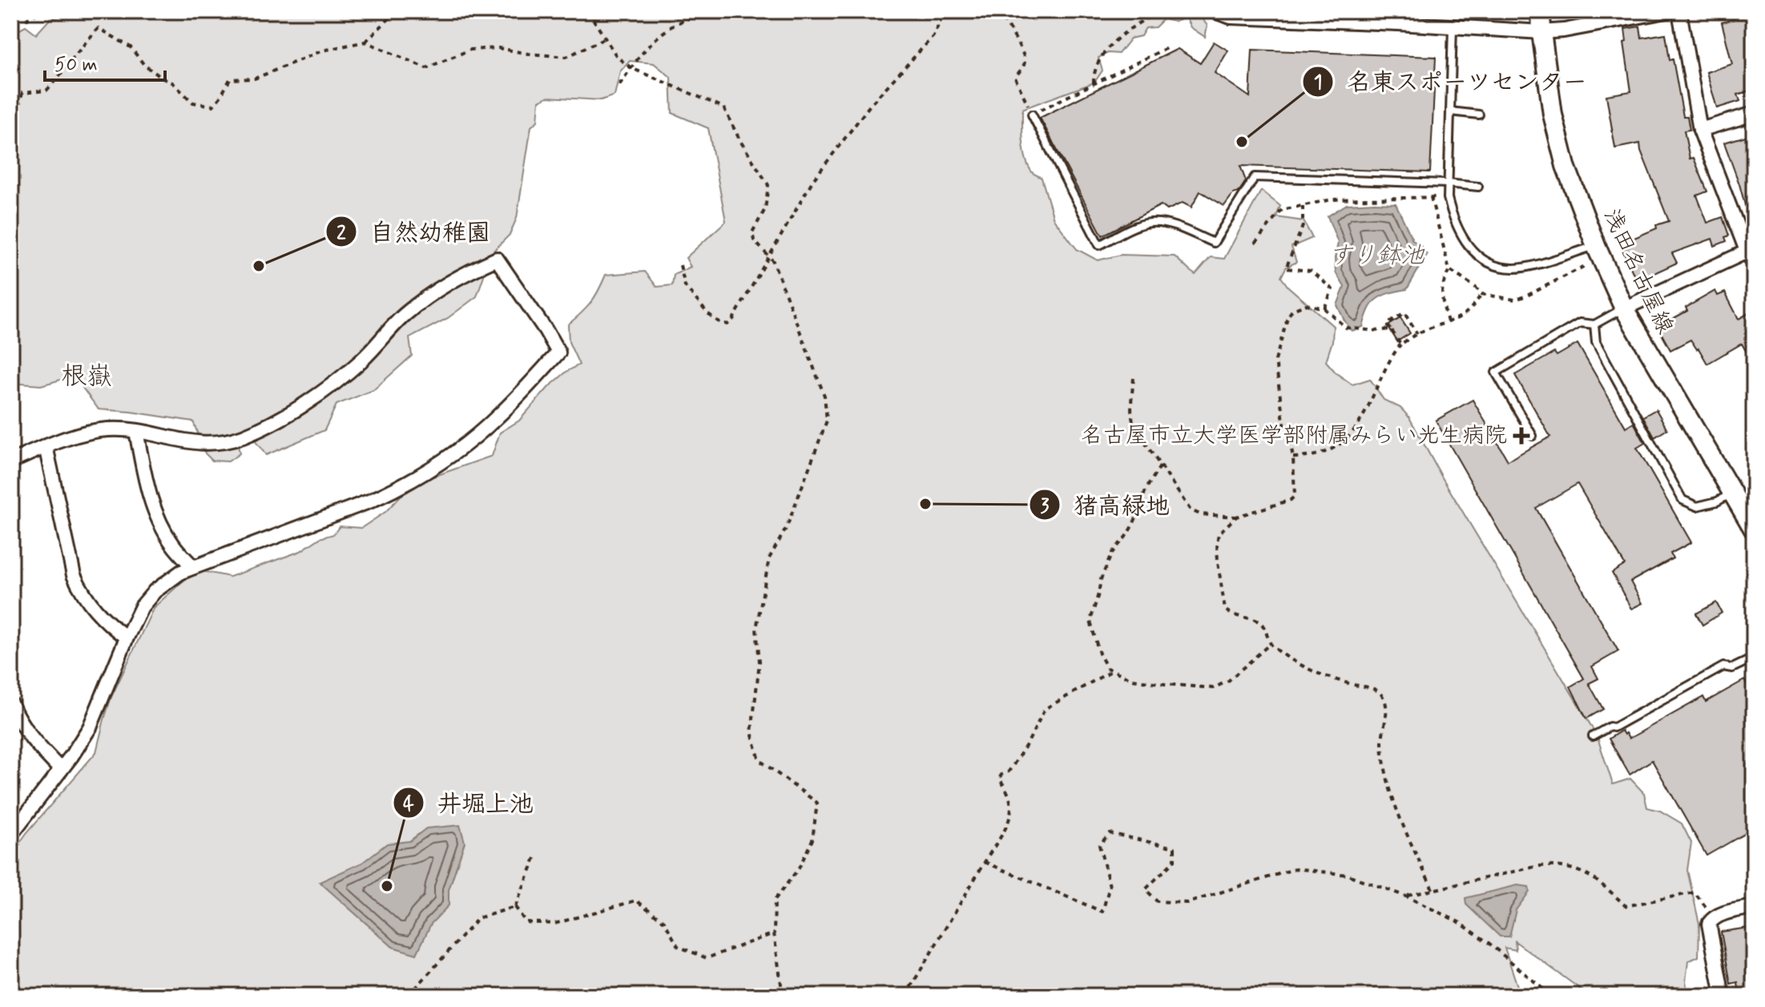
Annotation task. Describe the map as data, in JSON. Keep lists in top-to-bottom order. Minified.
{"streets":{"main road":["浅田名古屋線"]},"districts":["根嶽"],"water":["すり鉢池"],"places":{"other":["名東スポーツセンター","自然幼稚園","猪高緑地","井堀上池"],"health":["名古屋市立大学医学部附属みらい光生病院"]},"scale_bar":"50 m"}
